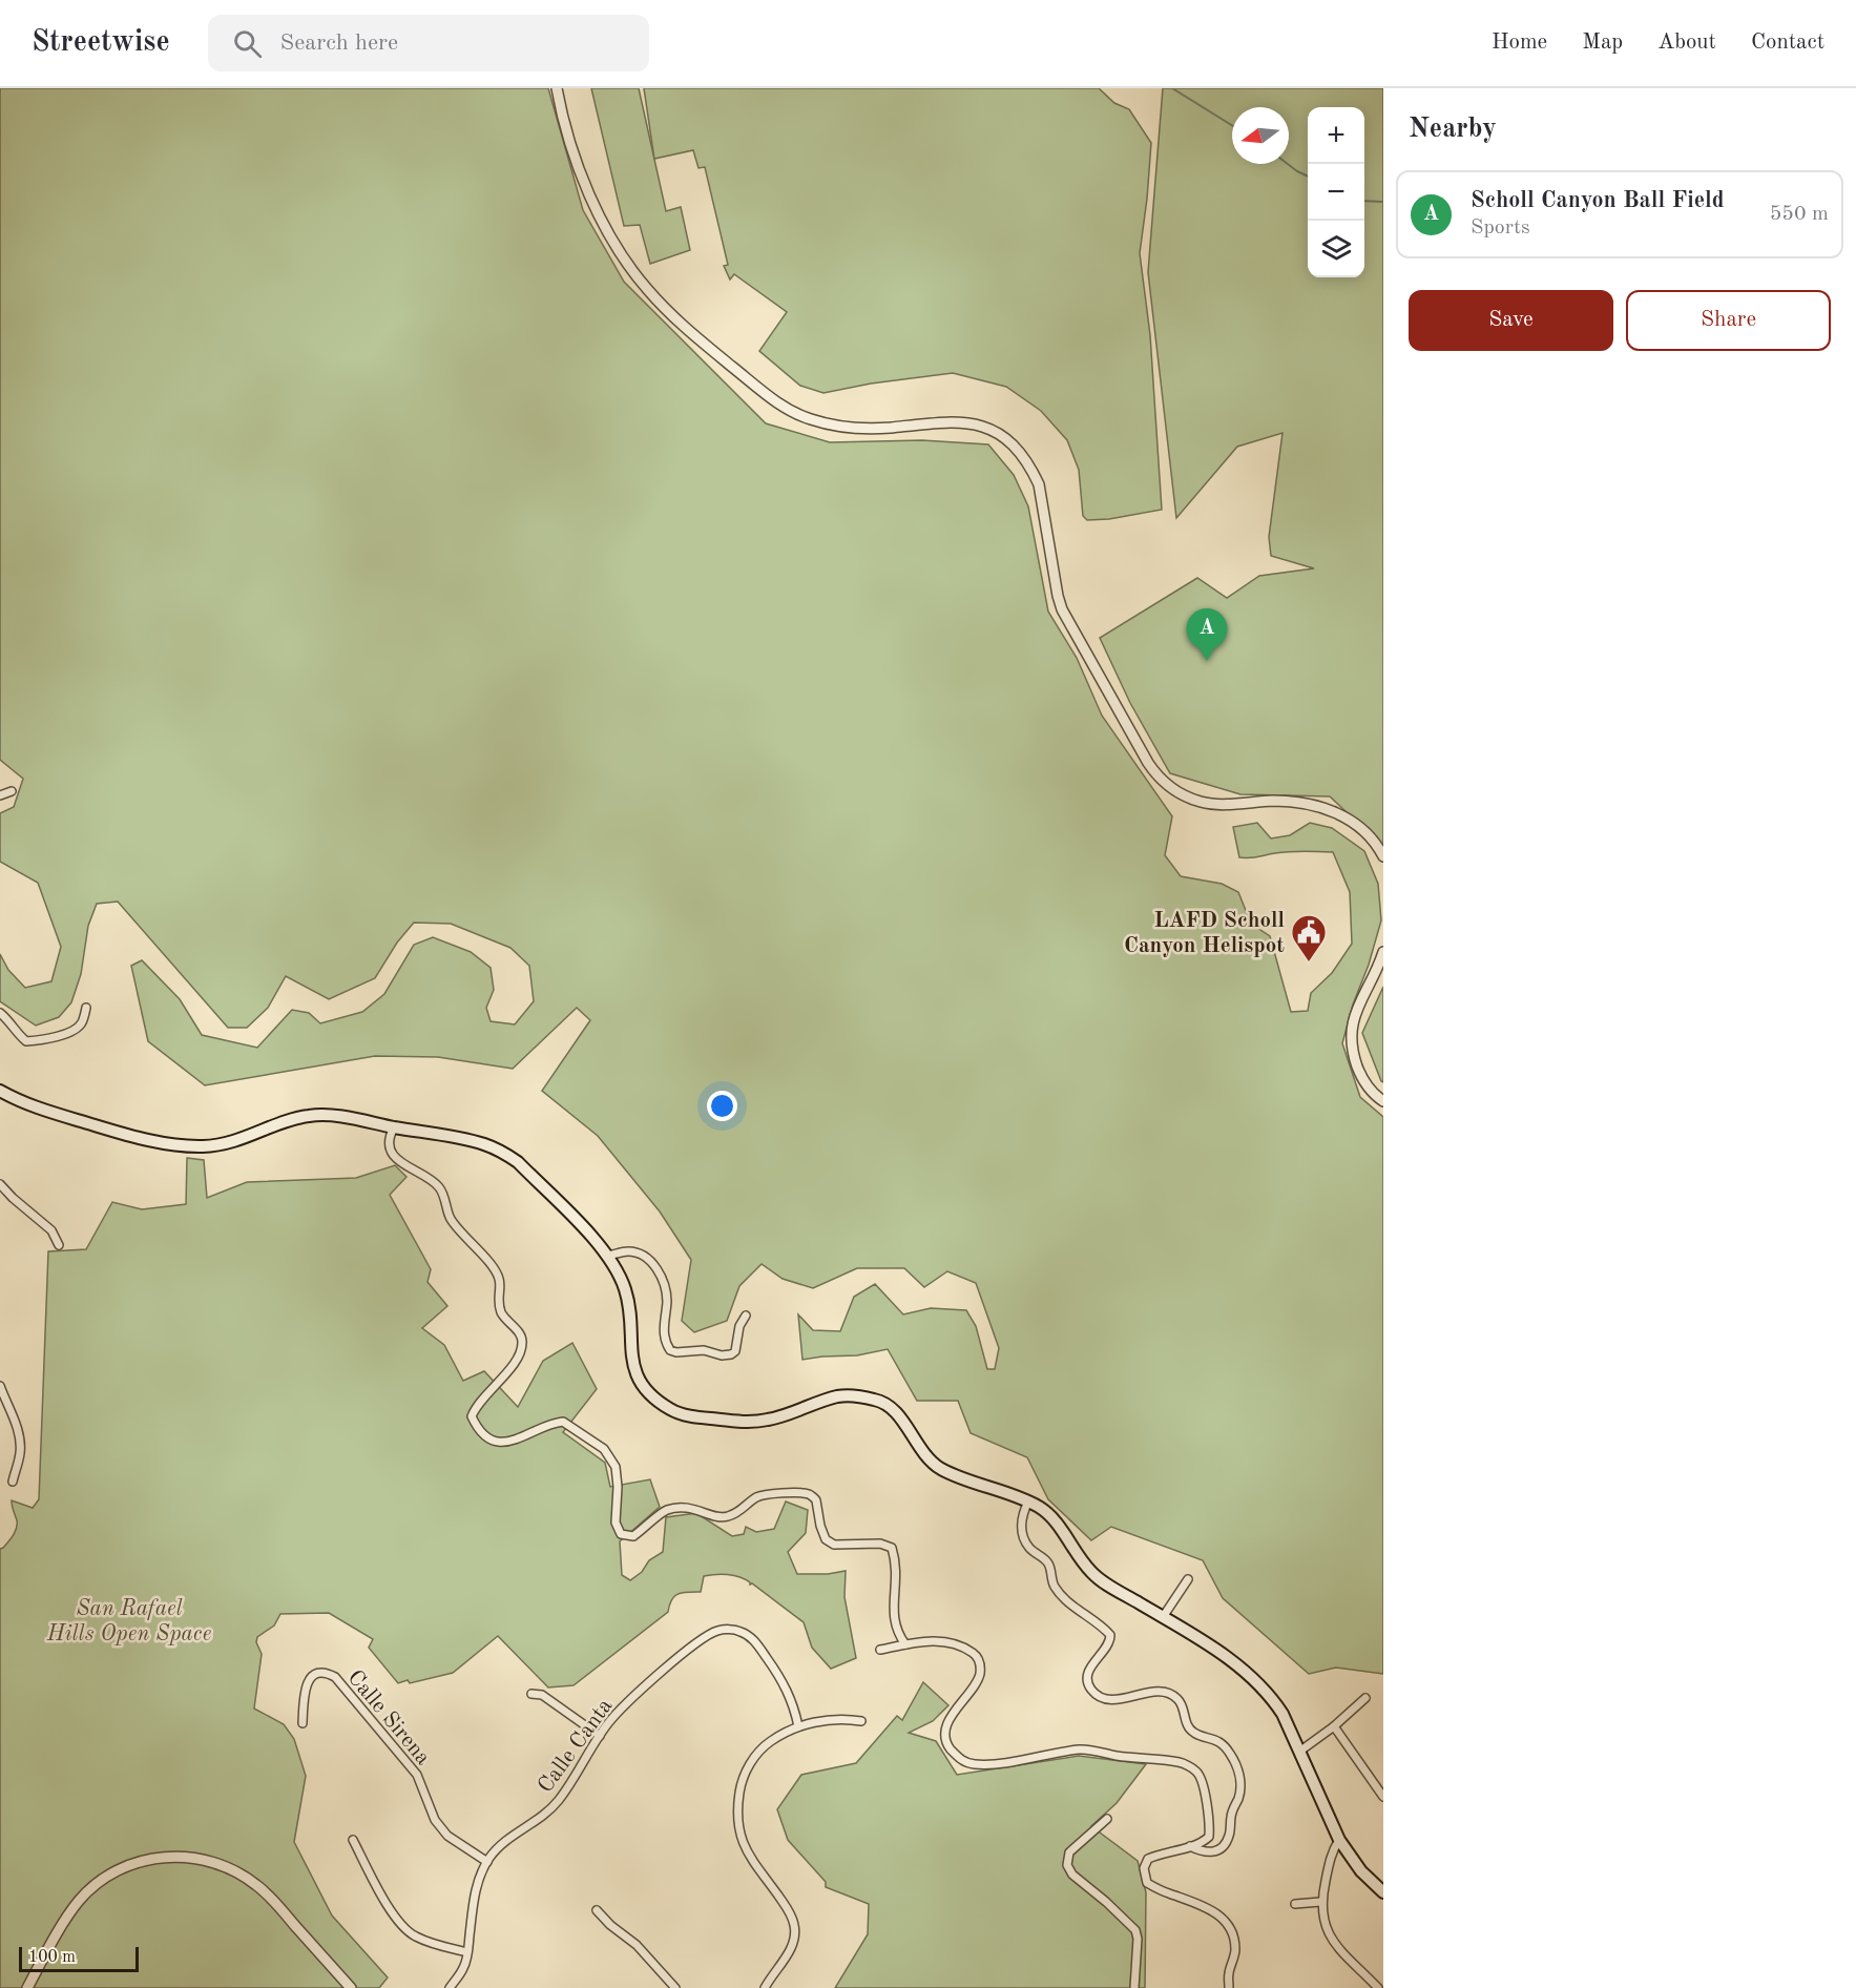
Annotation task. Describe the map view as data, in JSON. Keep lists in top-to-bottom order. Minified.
{"streets":{"street":["Calle Sirena","Calle Canta"]},"crossings":[["Calle Sirena","Calle Canta"]],"parks":["San Rafael Hills Open Space"],"places":{"public building":["LAFD Scholl Canyon Helispot"]},"scale_bar":"100 m","north":"left","page":{"header":"Streetwise","search":"Search here","nav":["Home","Map","About","Contact"],"heading":"Nearby","map_buttons":["+","−"],"list":[{"mark":"A","name":"Scholl Canyon Ball Field","note":"Sports","value":"550 m"}],"buttons":["Save","Share"],"pins":"A","scale":"100 m"}}
